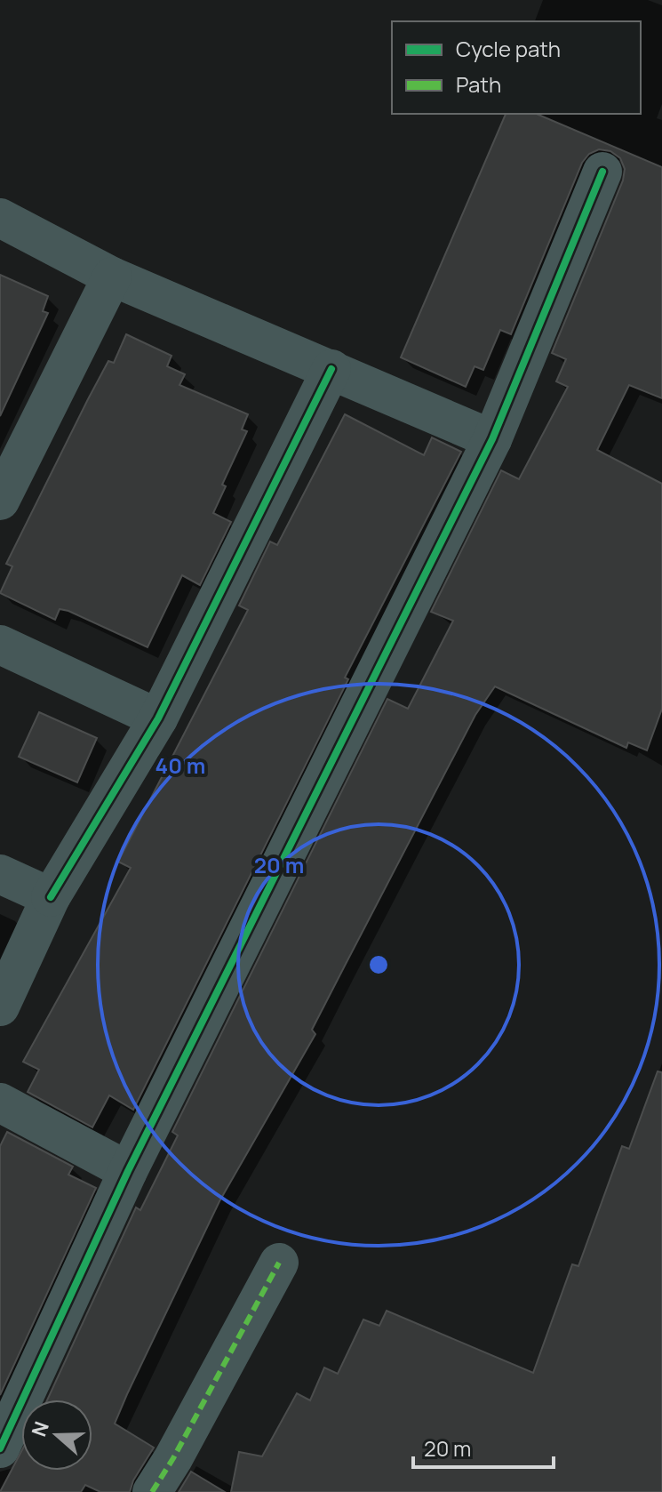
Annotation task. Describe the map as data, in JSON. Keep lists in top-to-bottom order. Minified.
{"legend":["Cycle path","Path"],"scale_bar":"20 m","north":"left","rings":["40 m","20 m"]}
